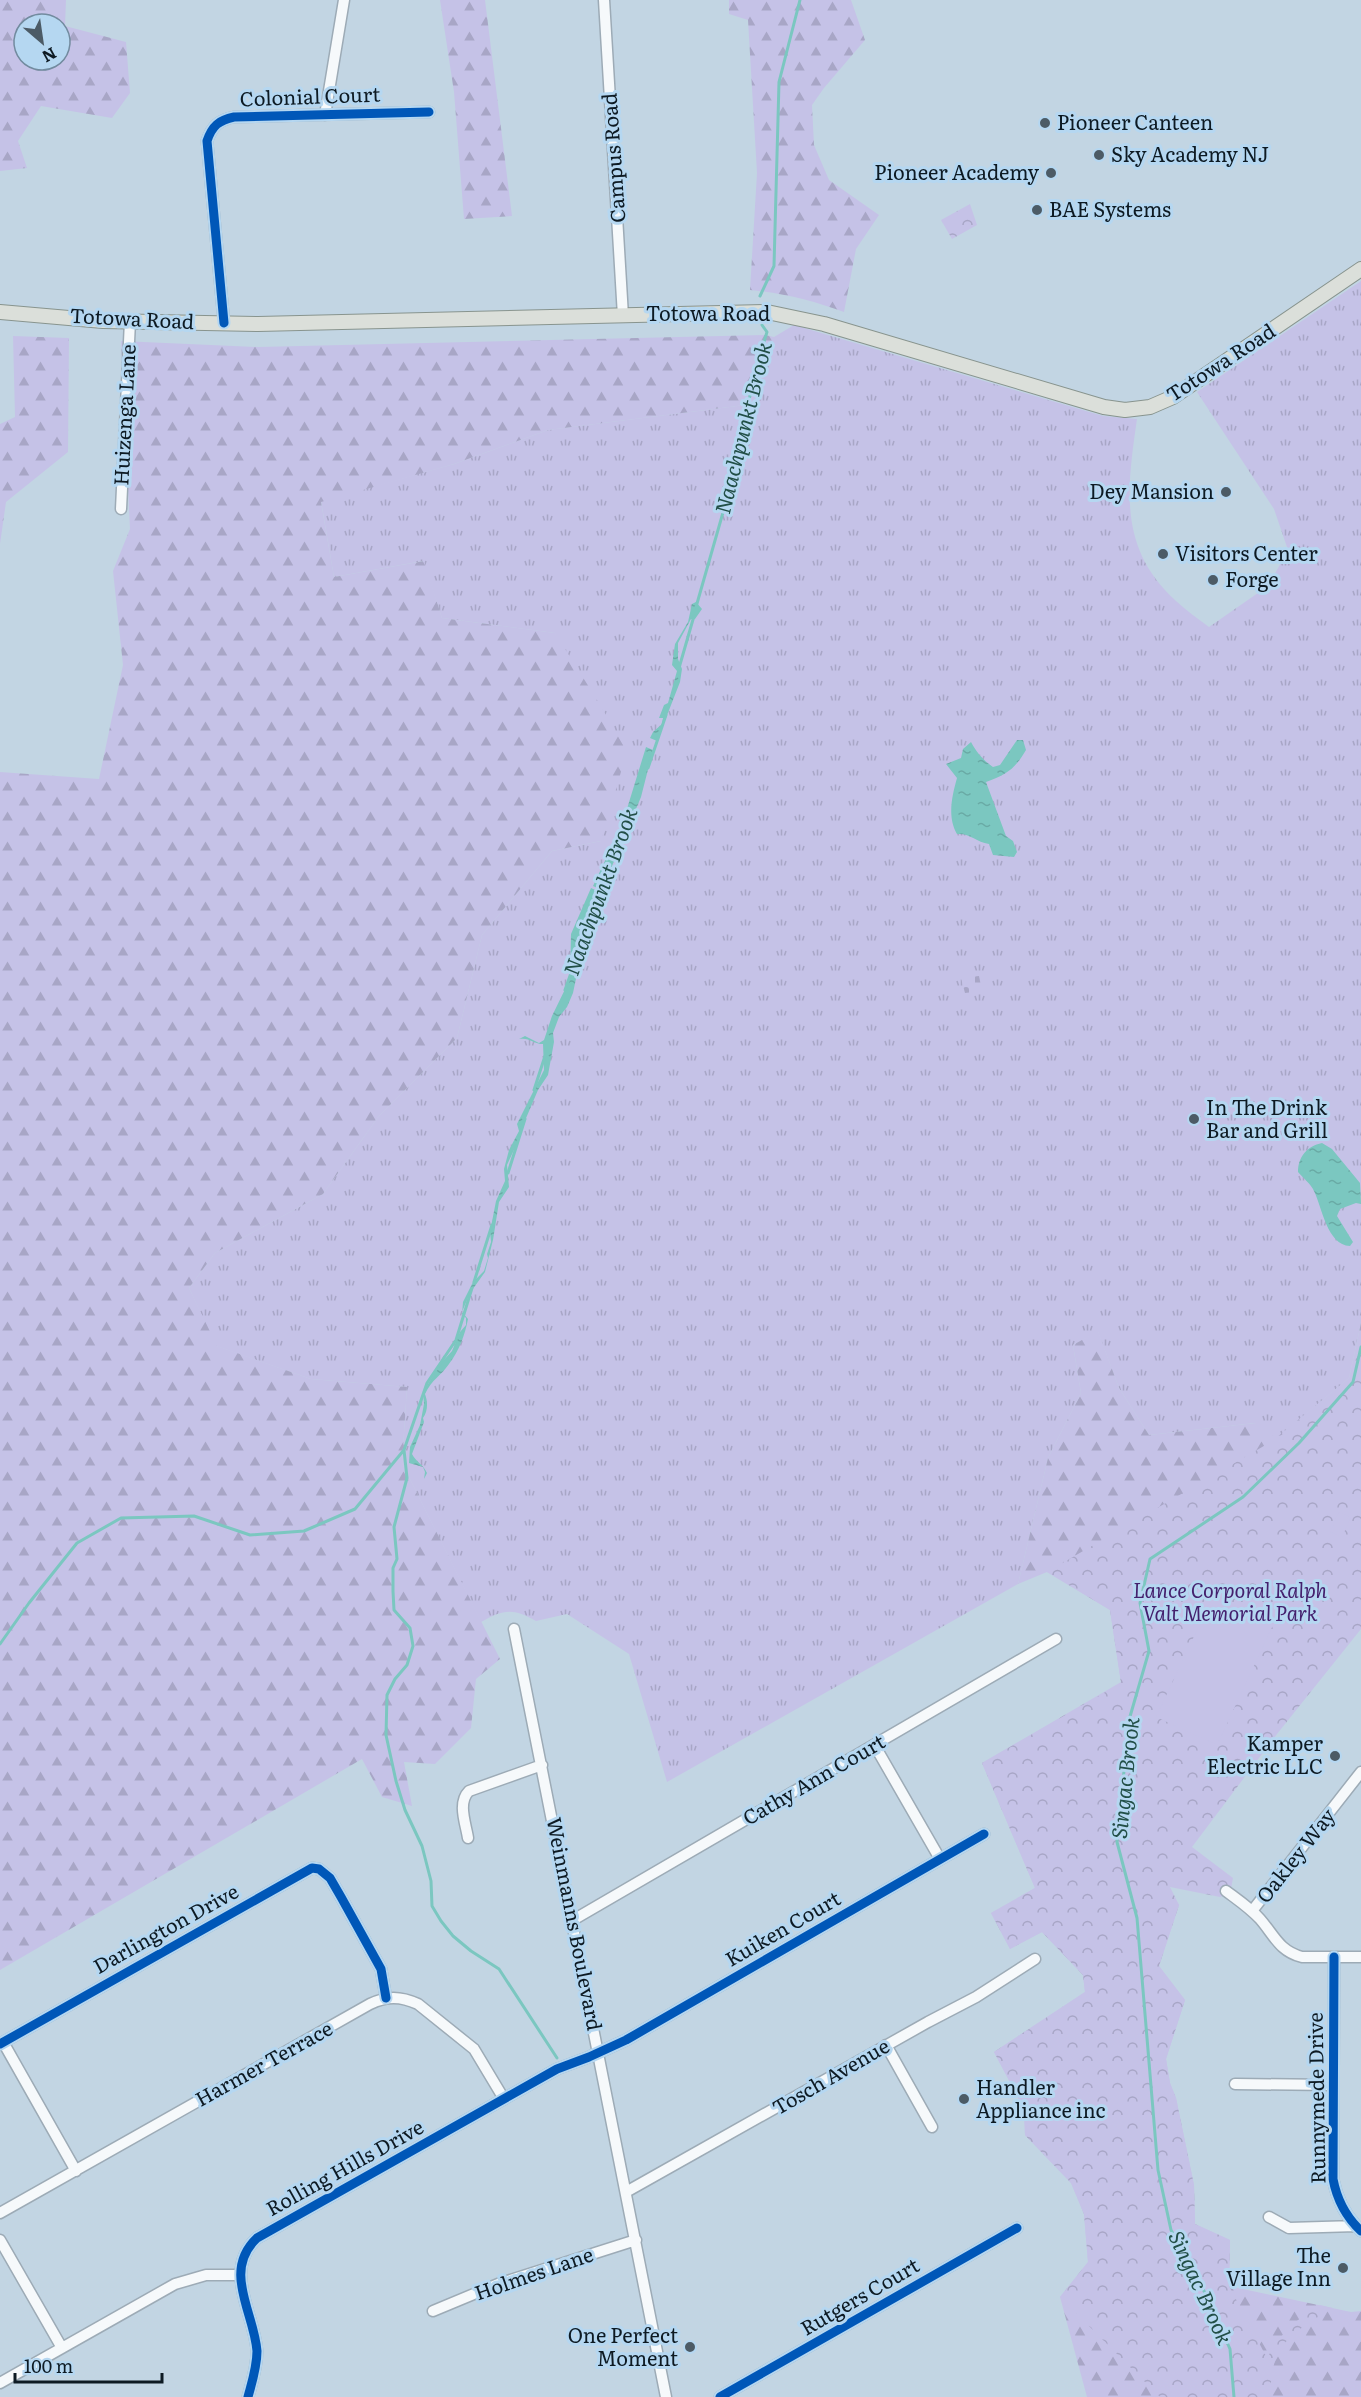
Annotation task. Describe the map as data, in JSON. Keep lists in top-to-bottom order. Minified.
{"streets":{"main road":["Totowa Road"],"street":["Colonial Court","Campus Road","Huizenga Lane","Cathy Ann Court","Oakley Way","Weinmanns Boulevard","Darlington Drive","Kuiken Court","Harmer Terrace","Tosch Avenue","Runnymede Drive","Rolling Hills Drive","Holmes Lane","Rutgers Court"]},"crossings":[["Colonial Court","Totowa Road"],["Campus Road","Totowa Road"],["Totowa Road","Huizenga Lane"],["Cathy Ann Court","Weinmanns Boulevard"],["Weinmanns Boulevard","Kuiken Court"],["Weinmanns Boulevard","Tosch Avenue"],["Weinmanns Boulevard","Rolling Hills Drive"],["Weinmanns Boulevard","Holmes Lane"],["Darlington Drive","Harmer Terrace"],["Kuiken Court","Rolling Hills Drive"]],"water":["Naachpunkt Brook","Singac Brook"],"parks":["Lance Corporal Ralph Valt Memorial Park"],"places":["Pioneer Canteen","Sky Academy NJ","Pioneer Academy","BAE Systems","Dey Mansion","Visitors Center","Forge","In The Drink Bar and Grill","Kamper Electric LLC","Handler Appliance inc","The Village Inn","One Perfect Moment"],"scale_bar":"100 m","north":"bottom right"}
